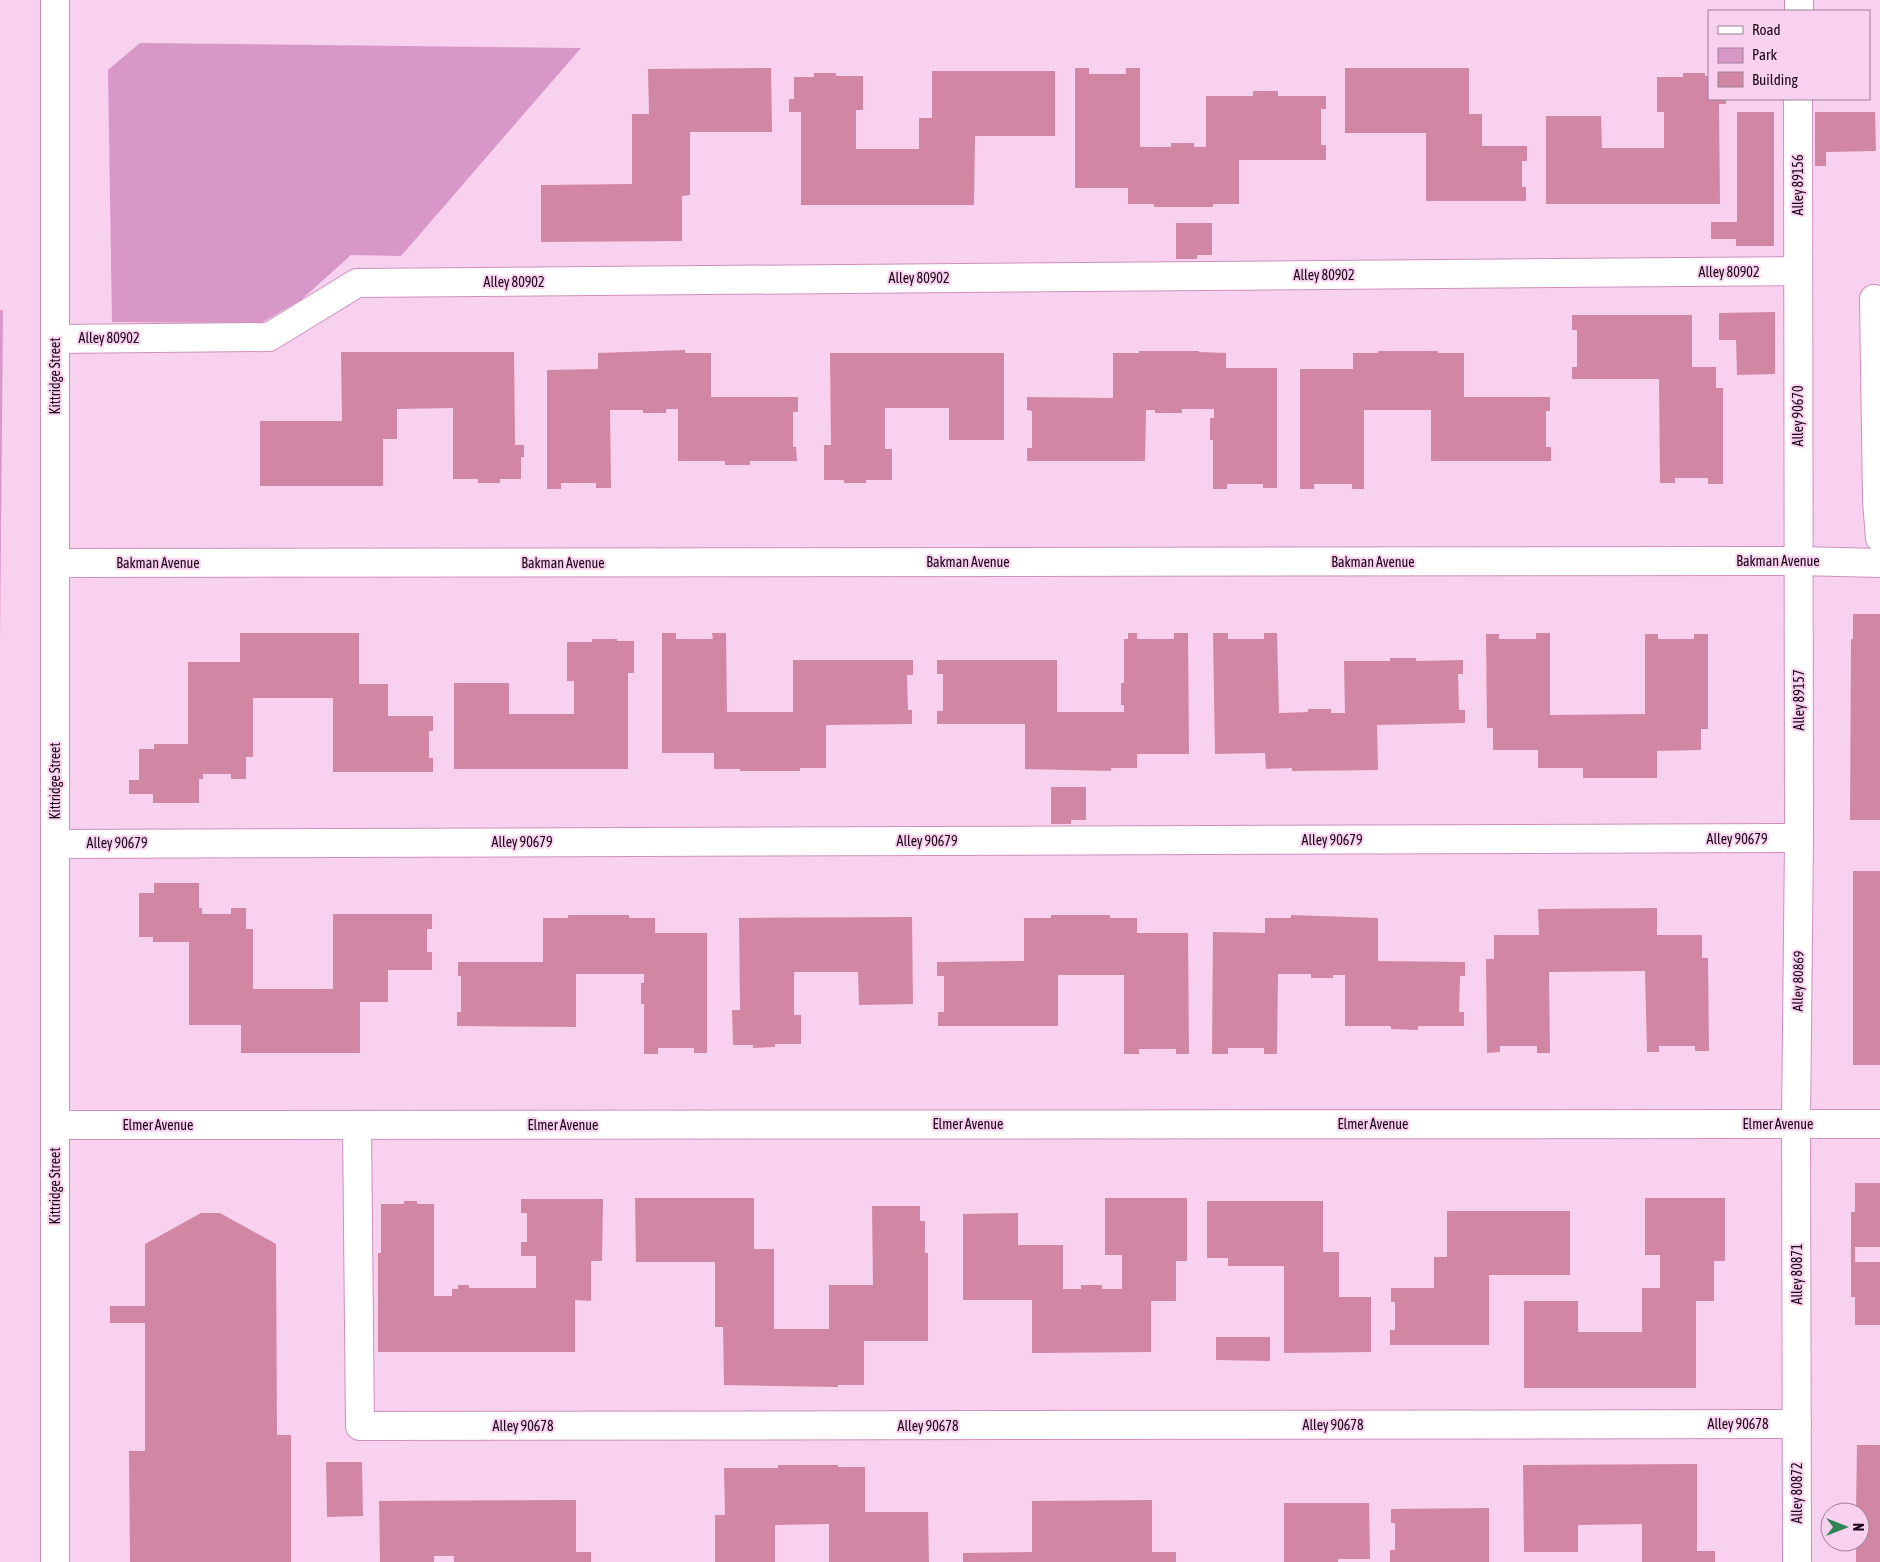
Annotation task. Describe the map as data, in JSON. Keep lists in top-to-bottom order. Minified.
{"streets":{"street":["Alley 89156","Alley 80902","Kittridge Street","Alley 90670","Bakman Avenue","Alley 89157","Alley 90679","Alley 80869","Elmer Avenue","Alley 80871","Alley 90678","Alley 80872"]},"crossings":[["Alley 89156","Alley 80902"],["Alley 89156","Alley 90670"],["Alley 80902","Kittridge Street"],["Alley 80902","Alley 90670"],["Kittridge Street","Bakman Avenue"],["Kittridge Street","Alley 90679"],["Kittridge Street","Elmer Avenue"],["Alley 90670","Bakman Avenue"],["Alley 90670","Alley 89157"],["Bakman Avenue","Alley 89157"],["Alley 89157","Alley 90679"],["Alley 89157","Alley 80869"],["Alley 90679","Alley 80869"],["Alley 80869","Elmer Avenue"],["Alley 80869","Alley 80871"],["Elmer Avenue","Alley 80871"],["Elmer Avenue","Alley 90678"],["Alley 80871","Alley 90678"],["Alley 80871","Alley 80872"],["Alley 90678","Alley 80872"]],"legend":["Road","Park","Building"],"north":"right"}
